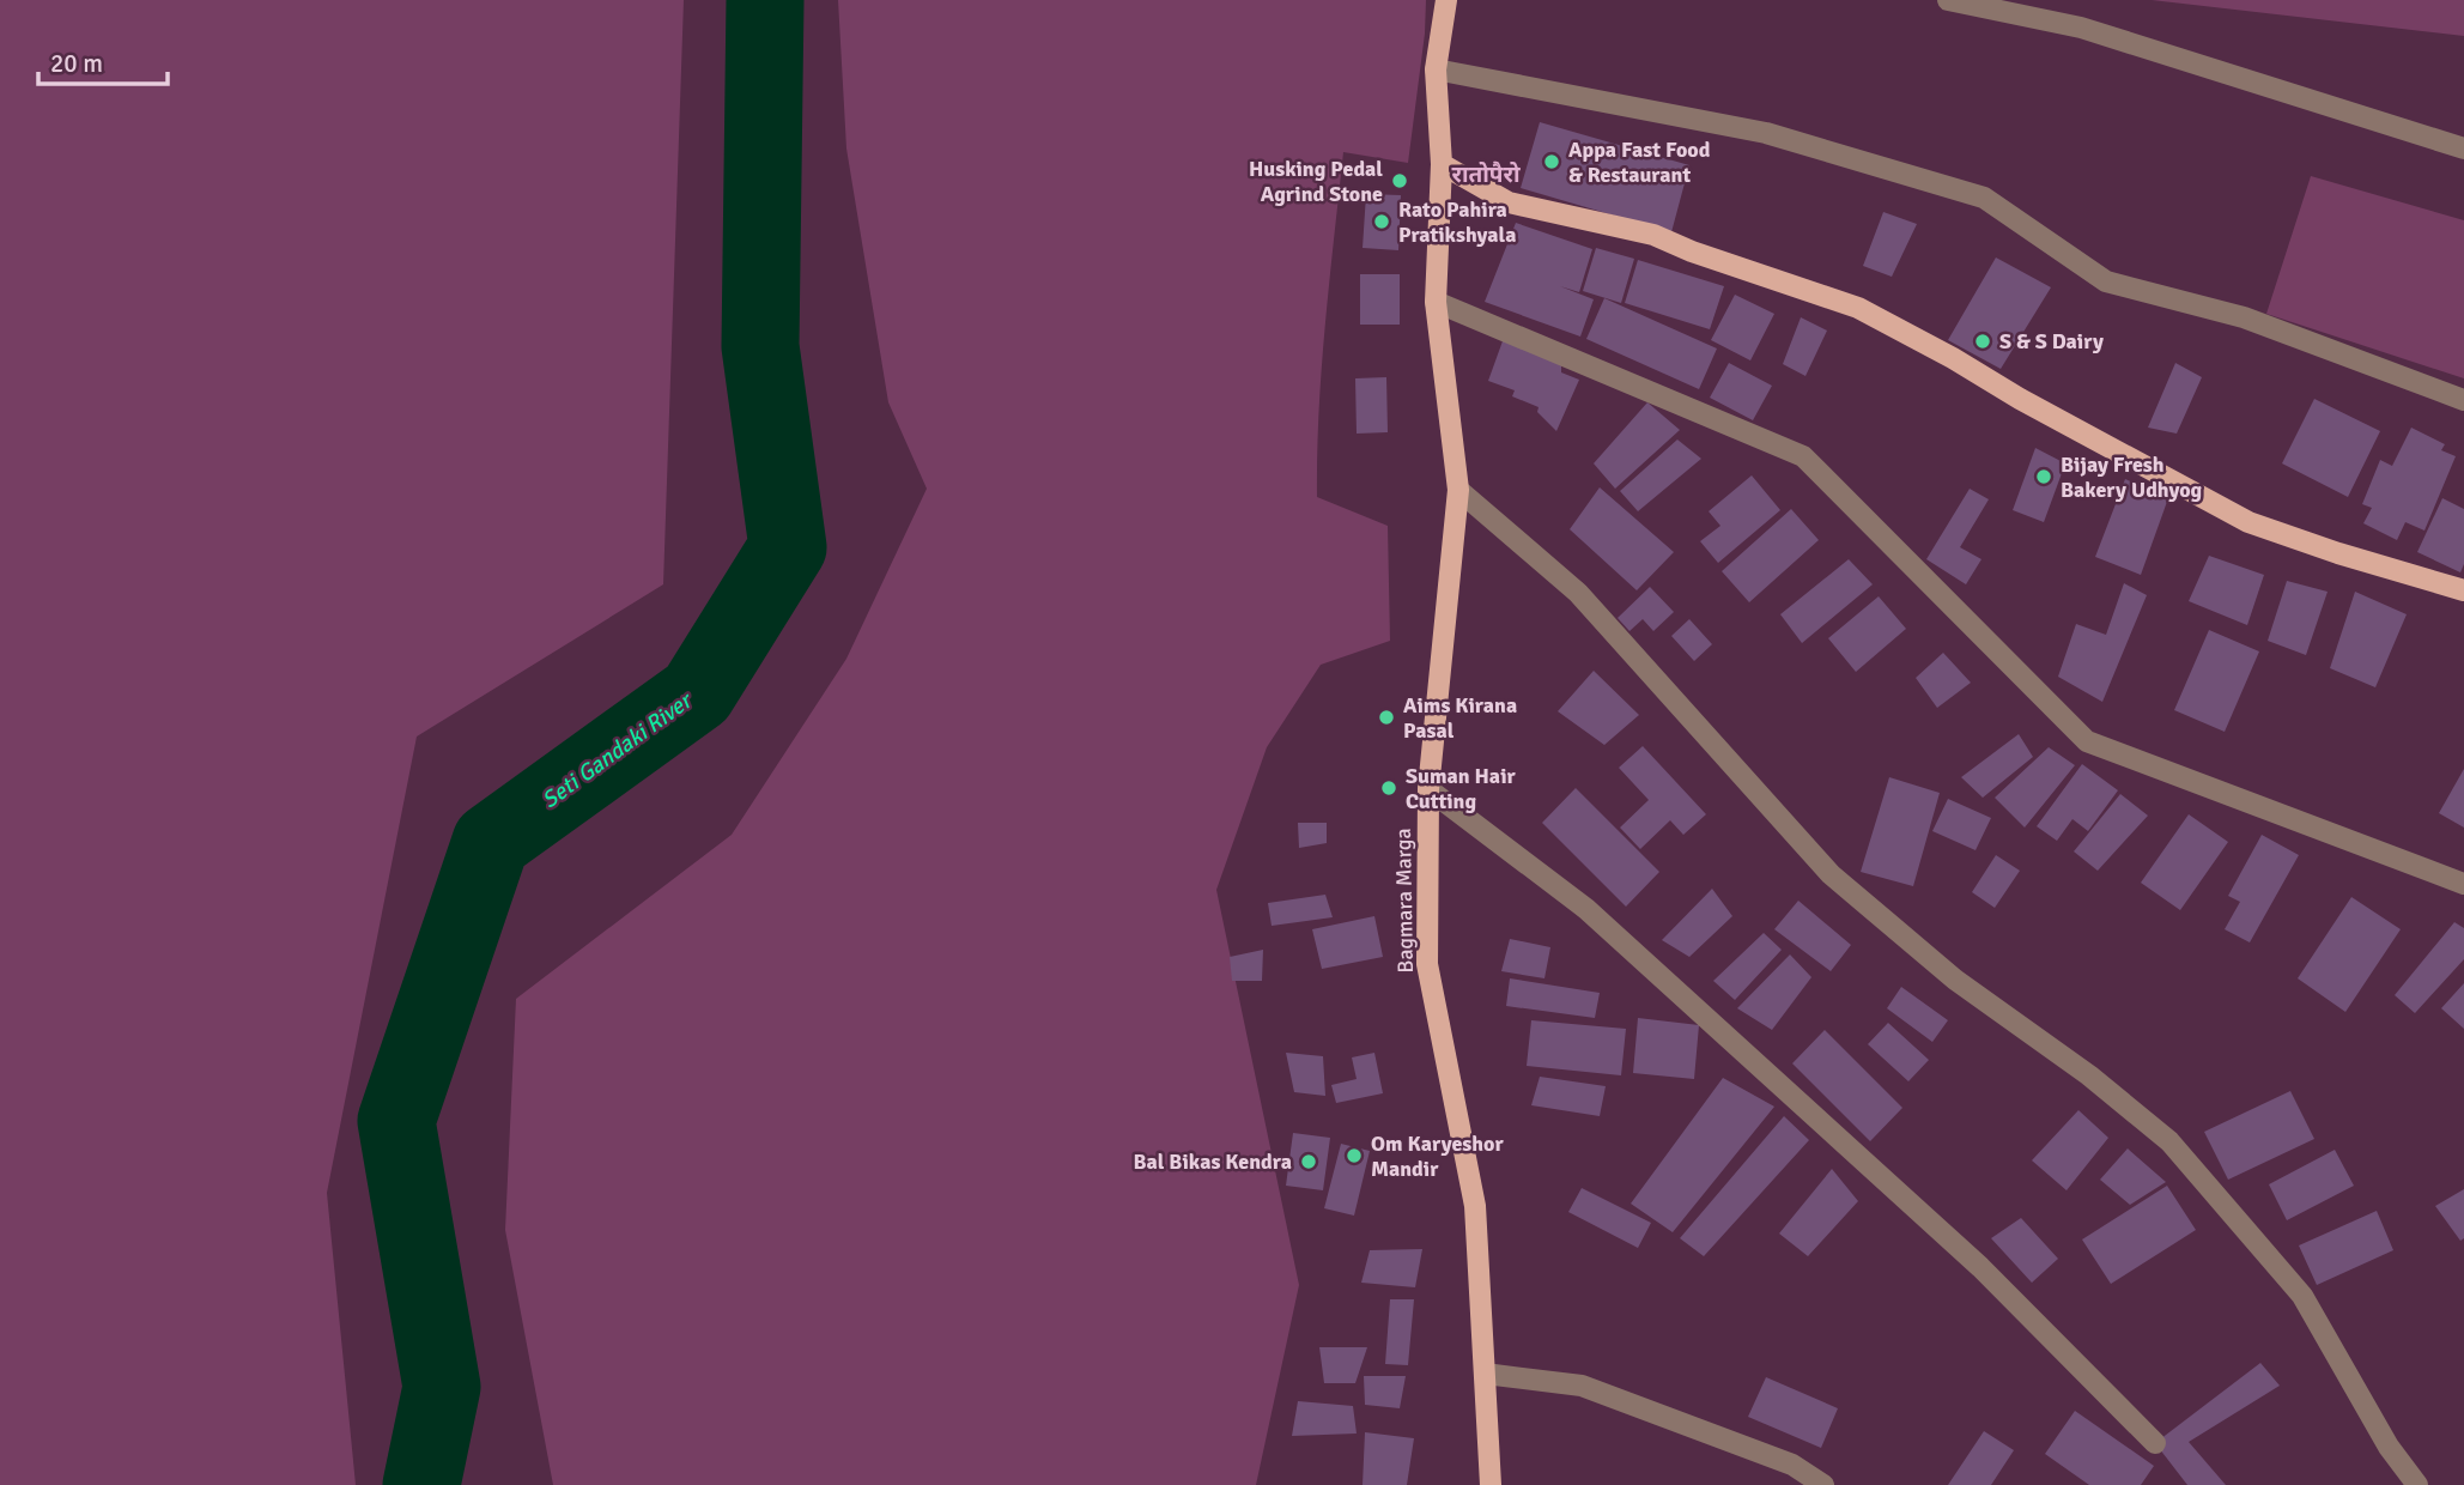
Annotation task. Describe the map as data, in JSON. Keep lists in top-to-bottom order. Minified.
{"streets":{"main road":["Bagmara Marga"]},"districts":["रातोपैरो"],"water":["Seti Gandaki River"],"places":["Appa Fast Food & Restaurant","Husking Pedal Agrind Stone","Rato Pahira Pratikshyala","S & S Dairy","Bijay Fresh Bakery Udhyog","Aims Kirana Pasal","Suman Hair Cutting","Om Karyeshor Mandir","Bal Bikas Kendra"],"scale_bar":"20 m"}
